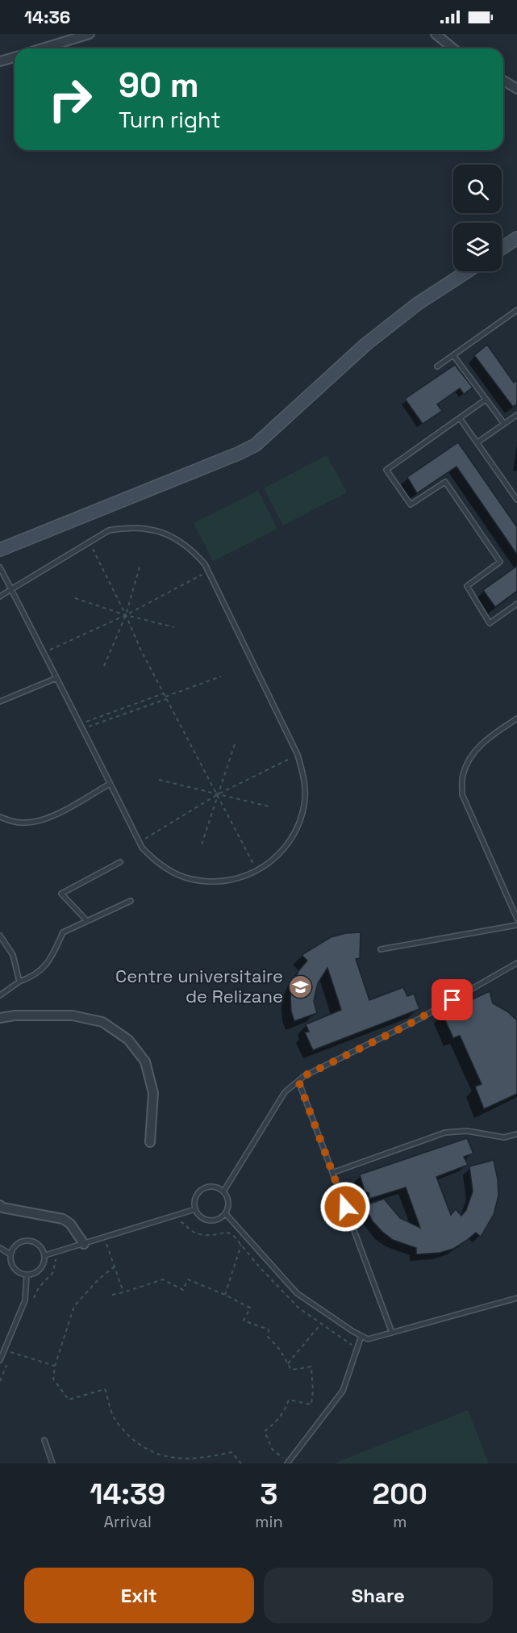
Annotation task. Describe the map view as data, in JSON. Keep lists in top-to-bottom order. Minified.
{"places":{"school or university":["Centre universitaire de Relizane"]},"page":{"status":"14:36","turn":["90 m","Turn right"],"eta":["14:39","Arrival","3","min","200","m"],"buttons":["Exit","Share"]}}
